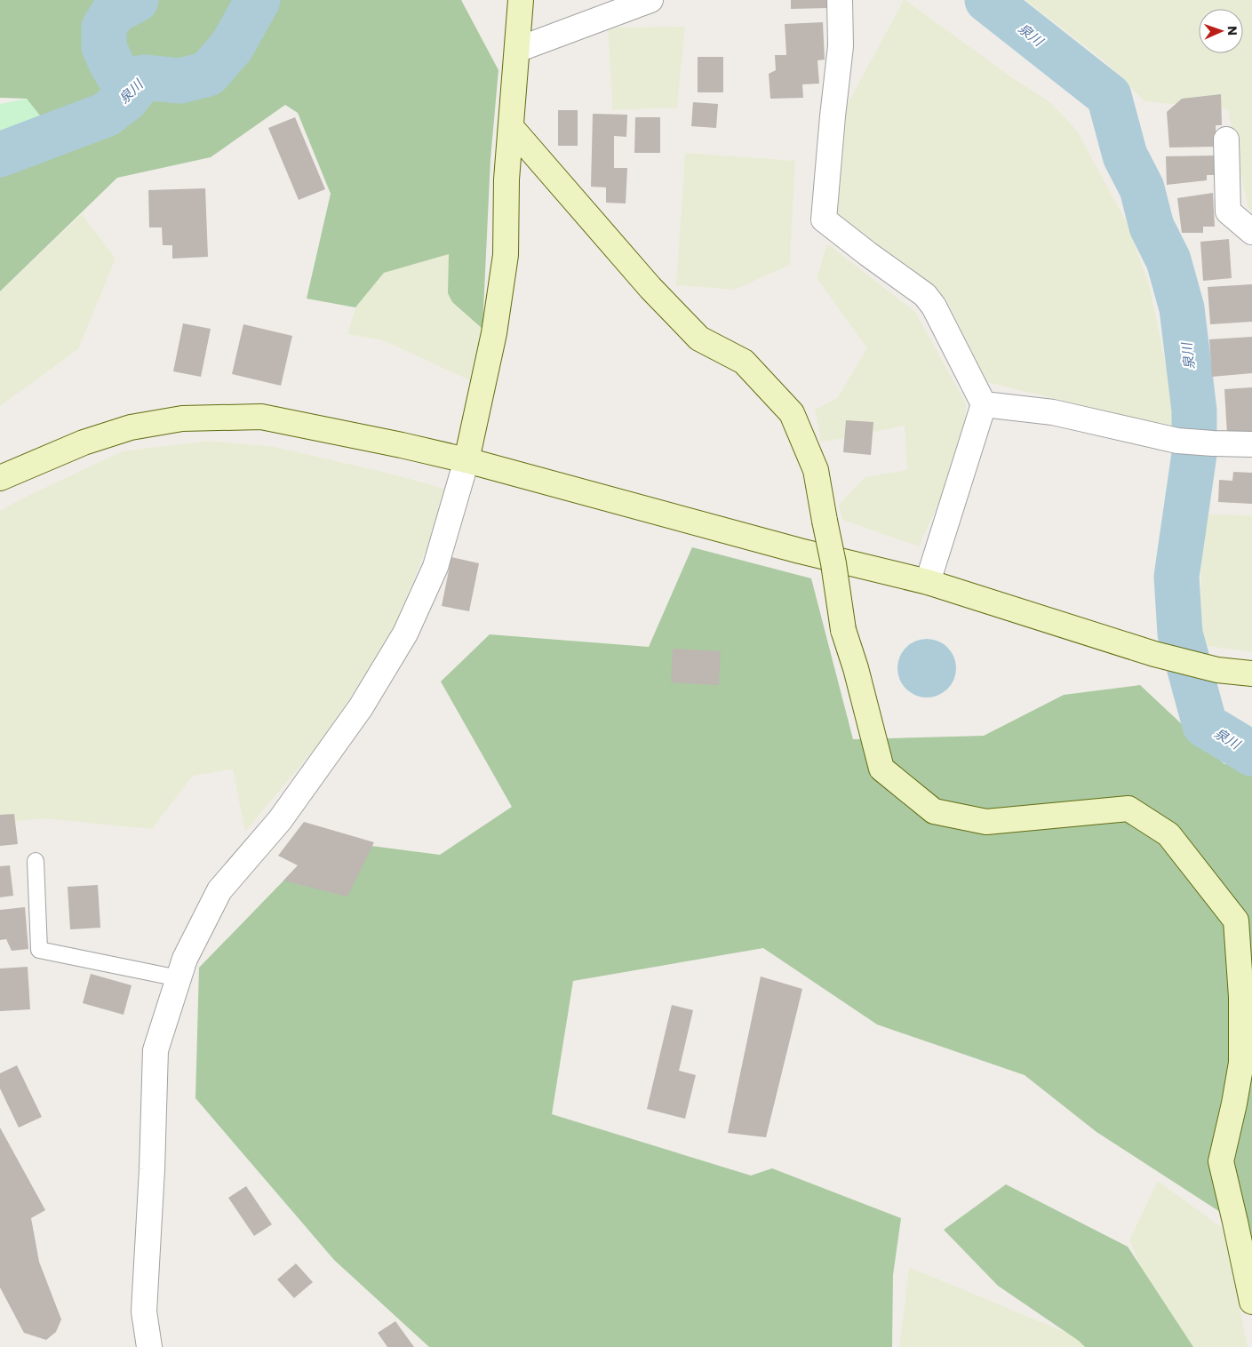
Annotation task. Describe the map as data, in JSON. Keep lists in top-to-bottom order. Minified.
{"water":["泉川"],"north":"right"}
